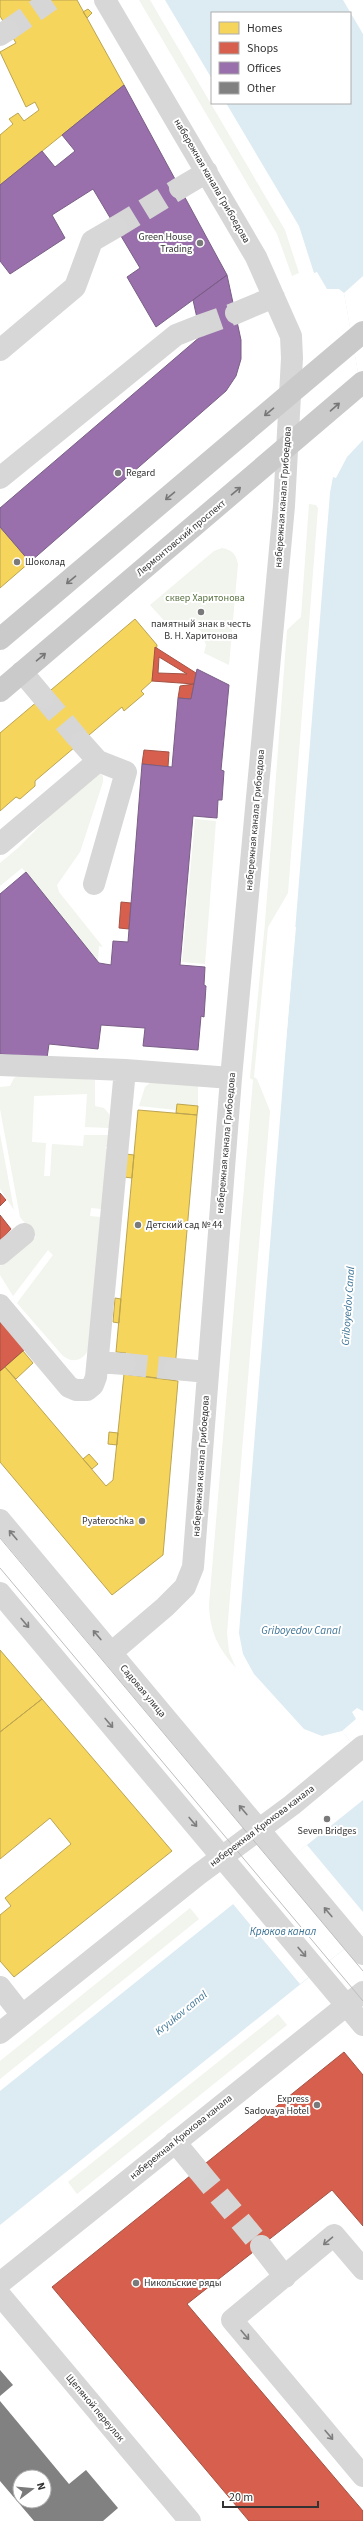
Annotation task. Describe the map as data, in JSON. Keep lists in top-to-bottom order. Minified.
{"streets":{"main road":["Лермонтовский проспект"],"street":["набережная канала Грибоедова","Садовая улица","набережная Крюкова канала","Щепяной переулок"]},"crossings":[["набережная канала Грибоедова","Лермонтовский проспект"],["набережная канала Грибоедова","Садовая улица"],["Садовая улица","набережная Крюкова канала"]],"water":["Griboyedov Canal","Крюков канал","Kryukov canal"],"parks":["сквер Харитонова"],"places":["Green House Trading","Regard","Шоколад","памятный знак в честь В. Н. Харитонова","Детский сад № 44","Pyaterochka","Seven Bridges","Express Sadovaya Hotel","Никольские ряды"],"legend":["Homes","Shops","Offices","Other"],"scale_bar":"20 m","north":"right"}
